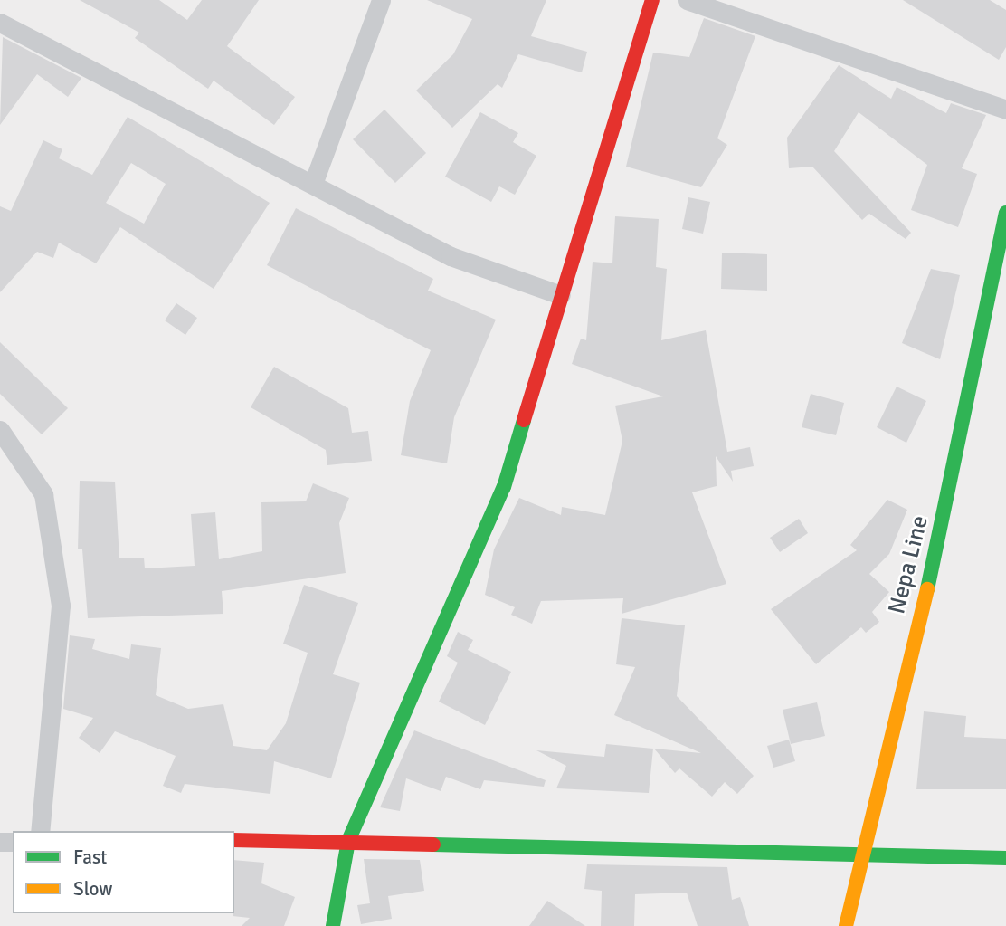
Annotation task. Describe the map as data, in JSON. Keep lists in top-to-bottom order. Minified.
{"streets":{"street":["Nepa Line"]},"legend":["Fast","Slow"]}
